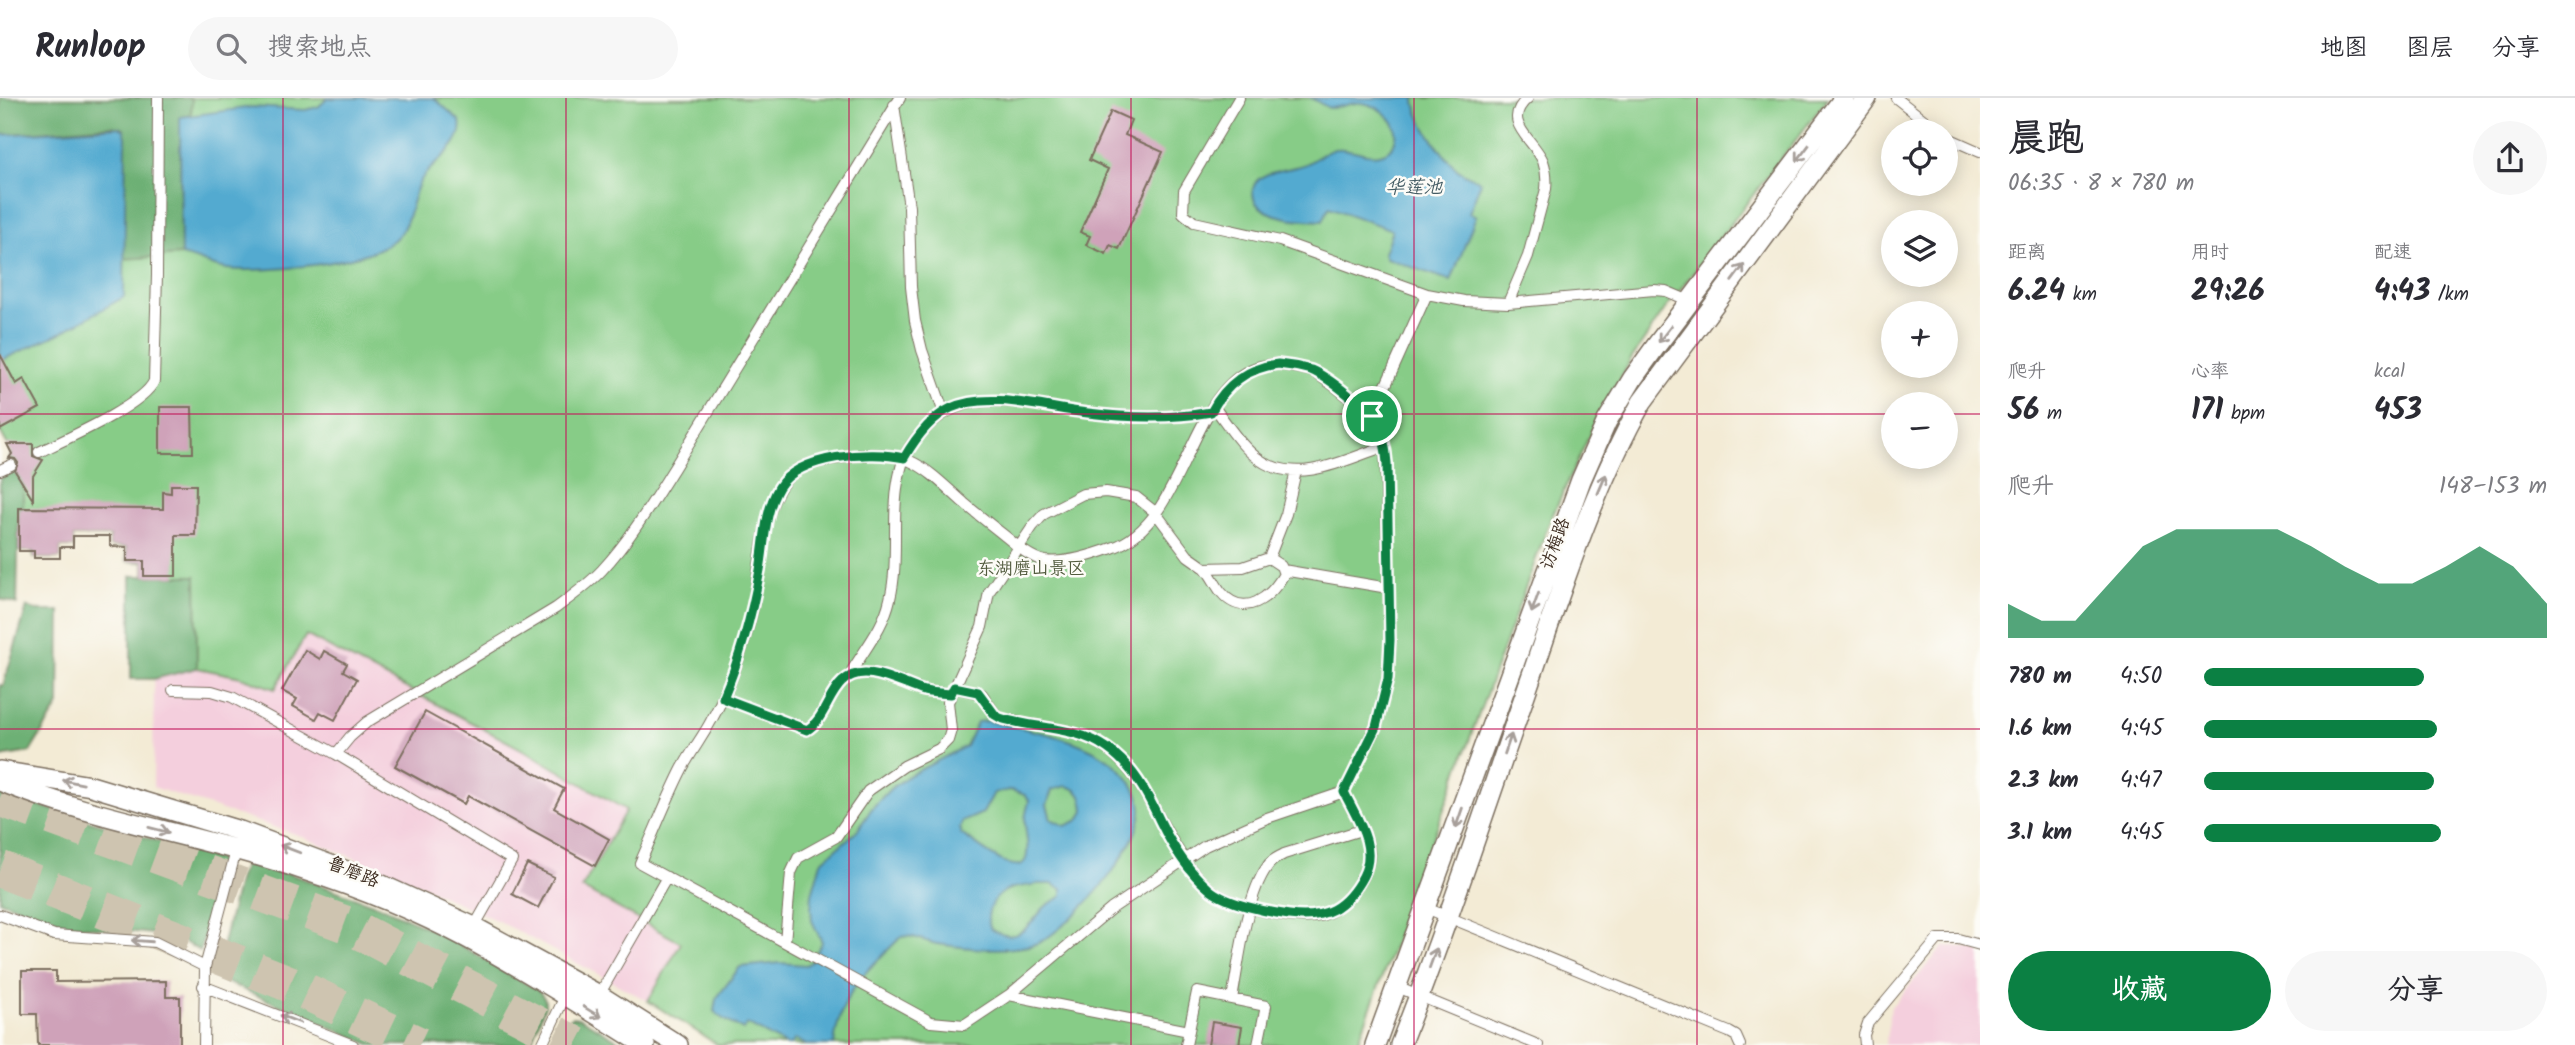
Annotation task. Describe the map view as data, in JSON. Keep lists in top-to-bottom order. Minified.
{"streets":{"street":["访梅路","鲁磨路"]},"water":["华莲池"],"parks":["东湖磨山景区"],"page":{"header":"Runloop","search":"搜索地点","nav":["地图","图层","分享"],"heading":["晨跑","06:35 · 8 × 780 m"],"map_buttons":["+","−"],"stats":[["距离","6.24 km"],["用时","29:26"],["配速","4:43 /km"],["爬升","56 m"],["心率","171 bpm"],["kcal","453"]],"chart":["爬升","148–153 m"],"list":[{"name":"780 m","note":"4:50"},{"name":"1.6 km","note":"4:45"},{"name":"2.3 km","note":"4:47"},{"name":"3.1 km","note":"4:45"}],"buttons":["收藏","分享"]}}
